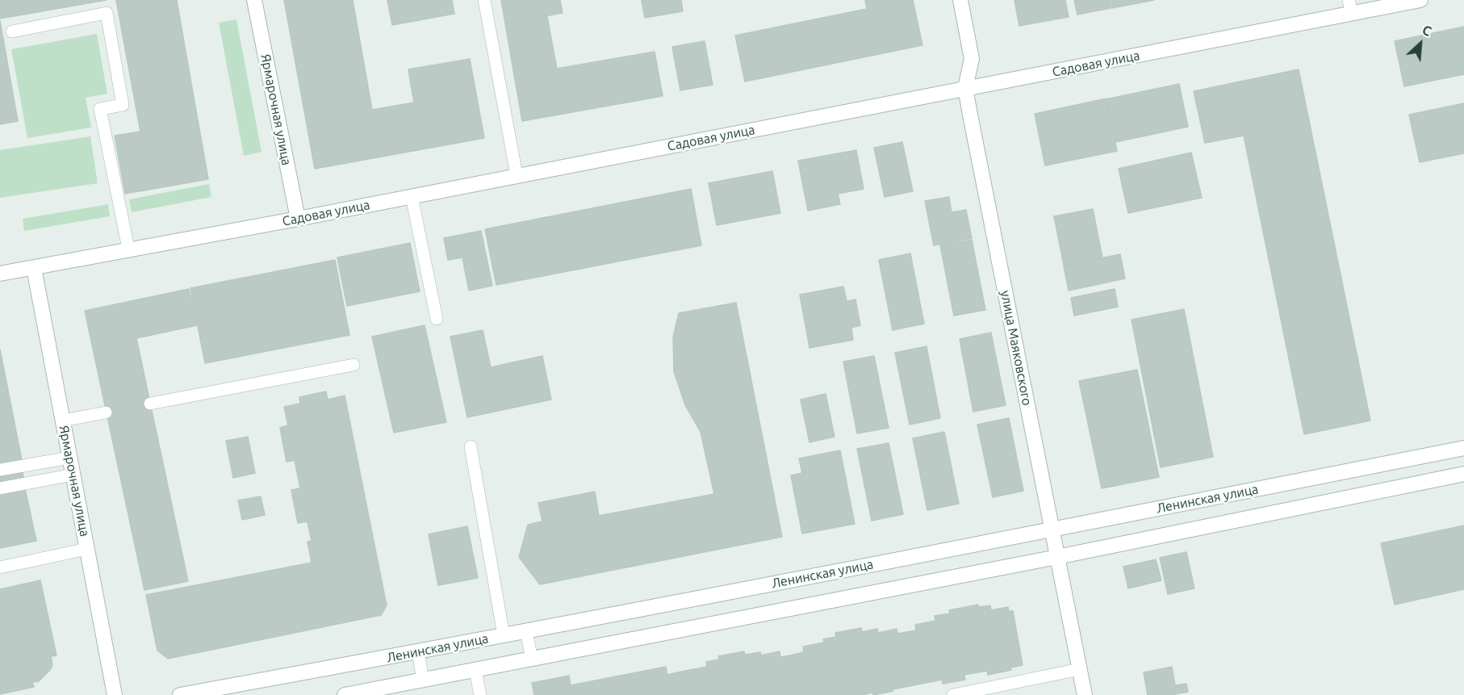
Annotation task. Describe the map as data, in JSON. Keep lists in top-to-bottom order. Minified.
{"streets":{"street":["Садовая улица","Ярмарочная улица","улица Маяковского","Ленинская улица"]},"crossings":[["Садовая улица","Ярмарочная улица"],["Садовая улица","улица Маяковского"],["улица Маяковского","Ленинская улица"]],"north":"top right"}
